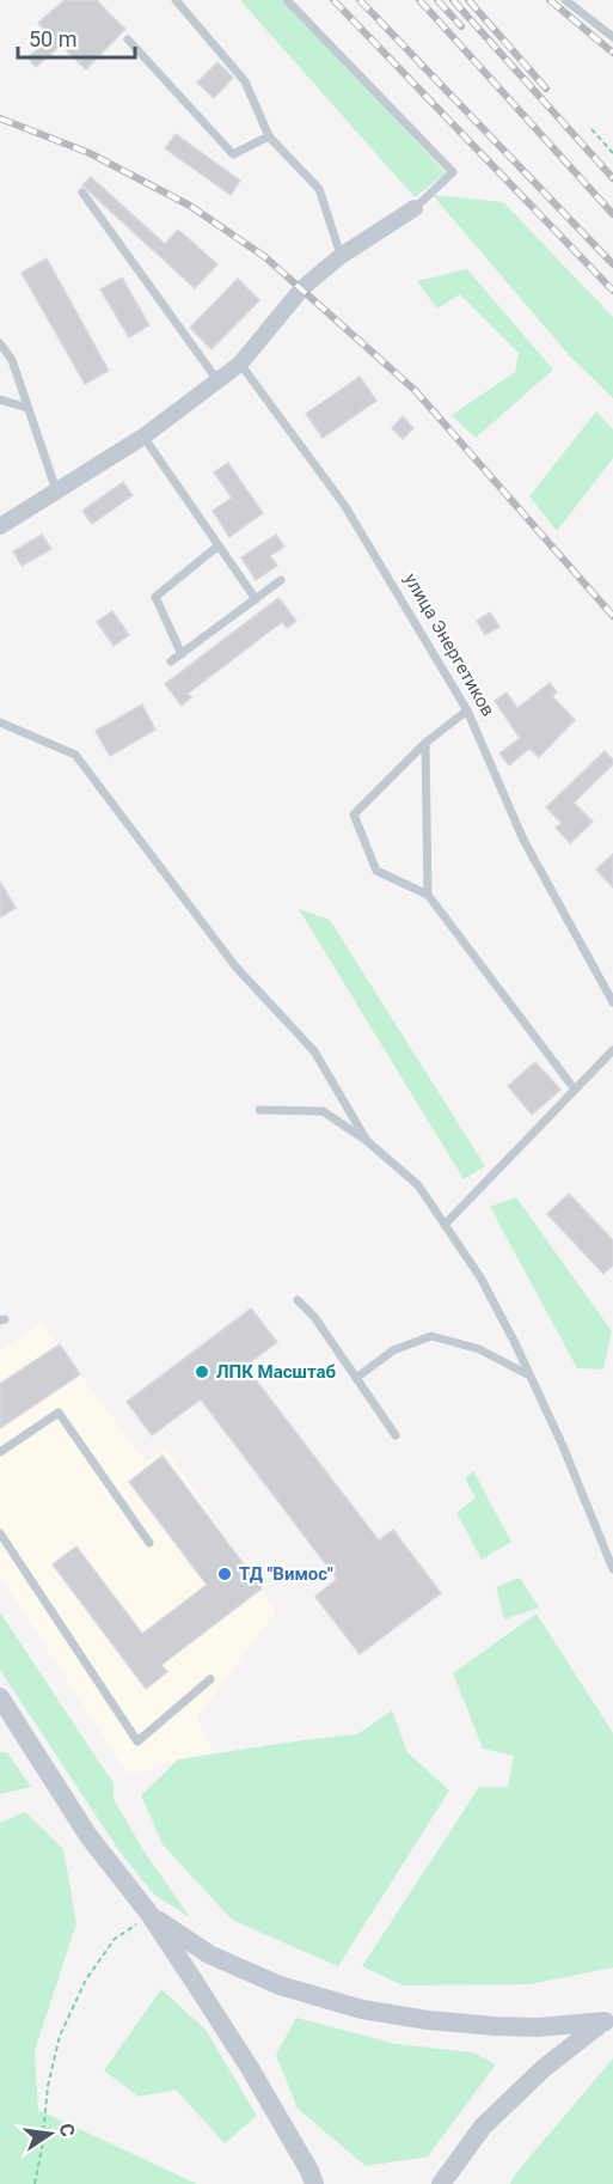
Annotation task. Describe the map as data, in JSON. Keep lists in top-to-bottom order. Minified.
{"streets":{"lane":["улица Энергетиков"]},"places":["ЛПК Масштаб","ТД \"Вимос\""],"scale_bar":"50 m","north":"right"}
